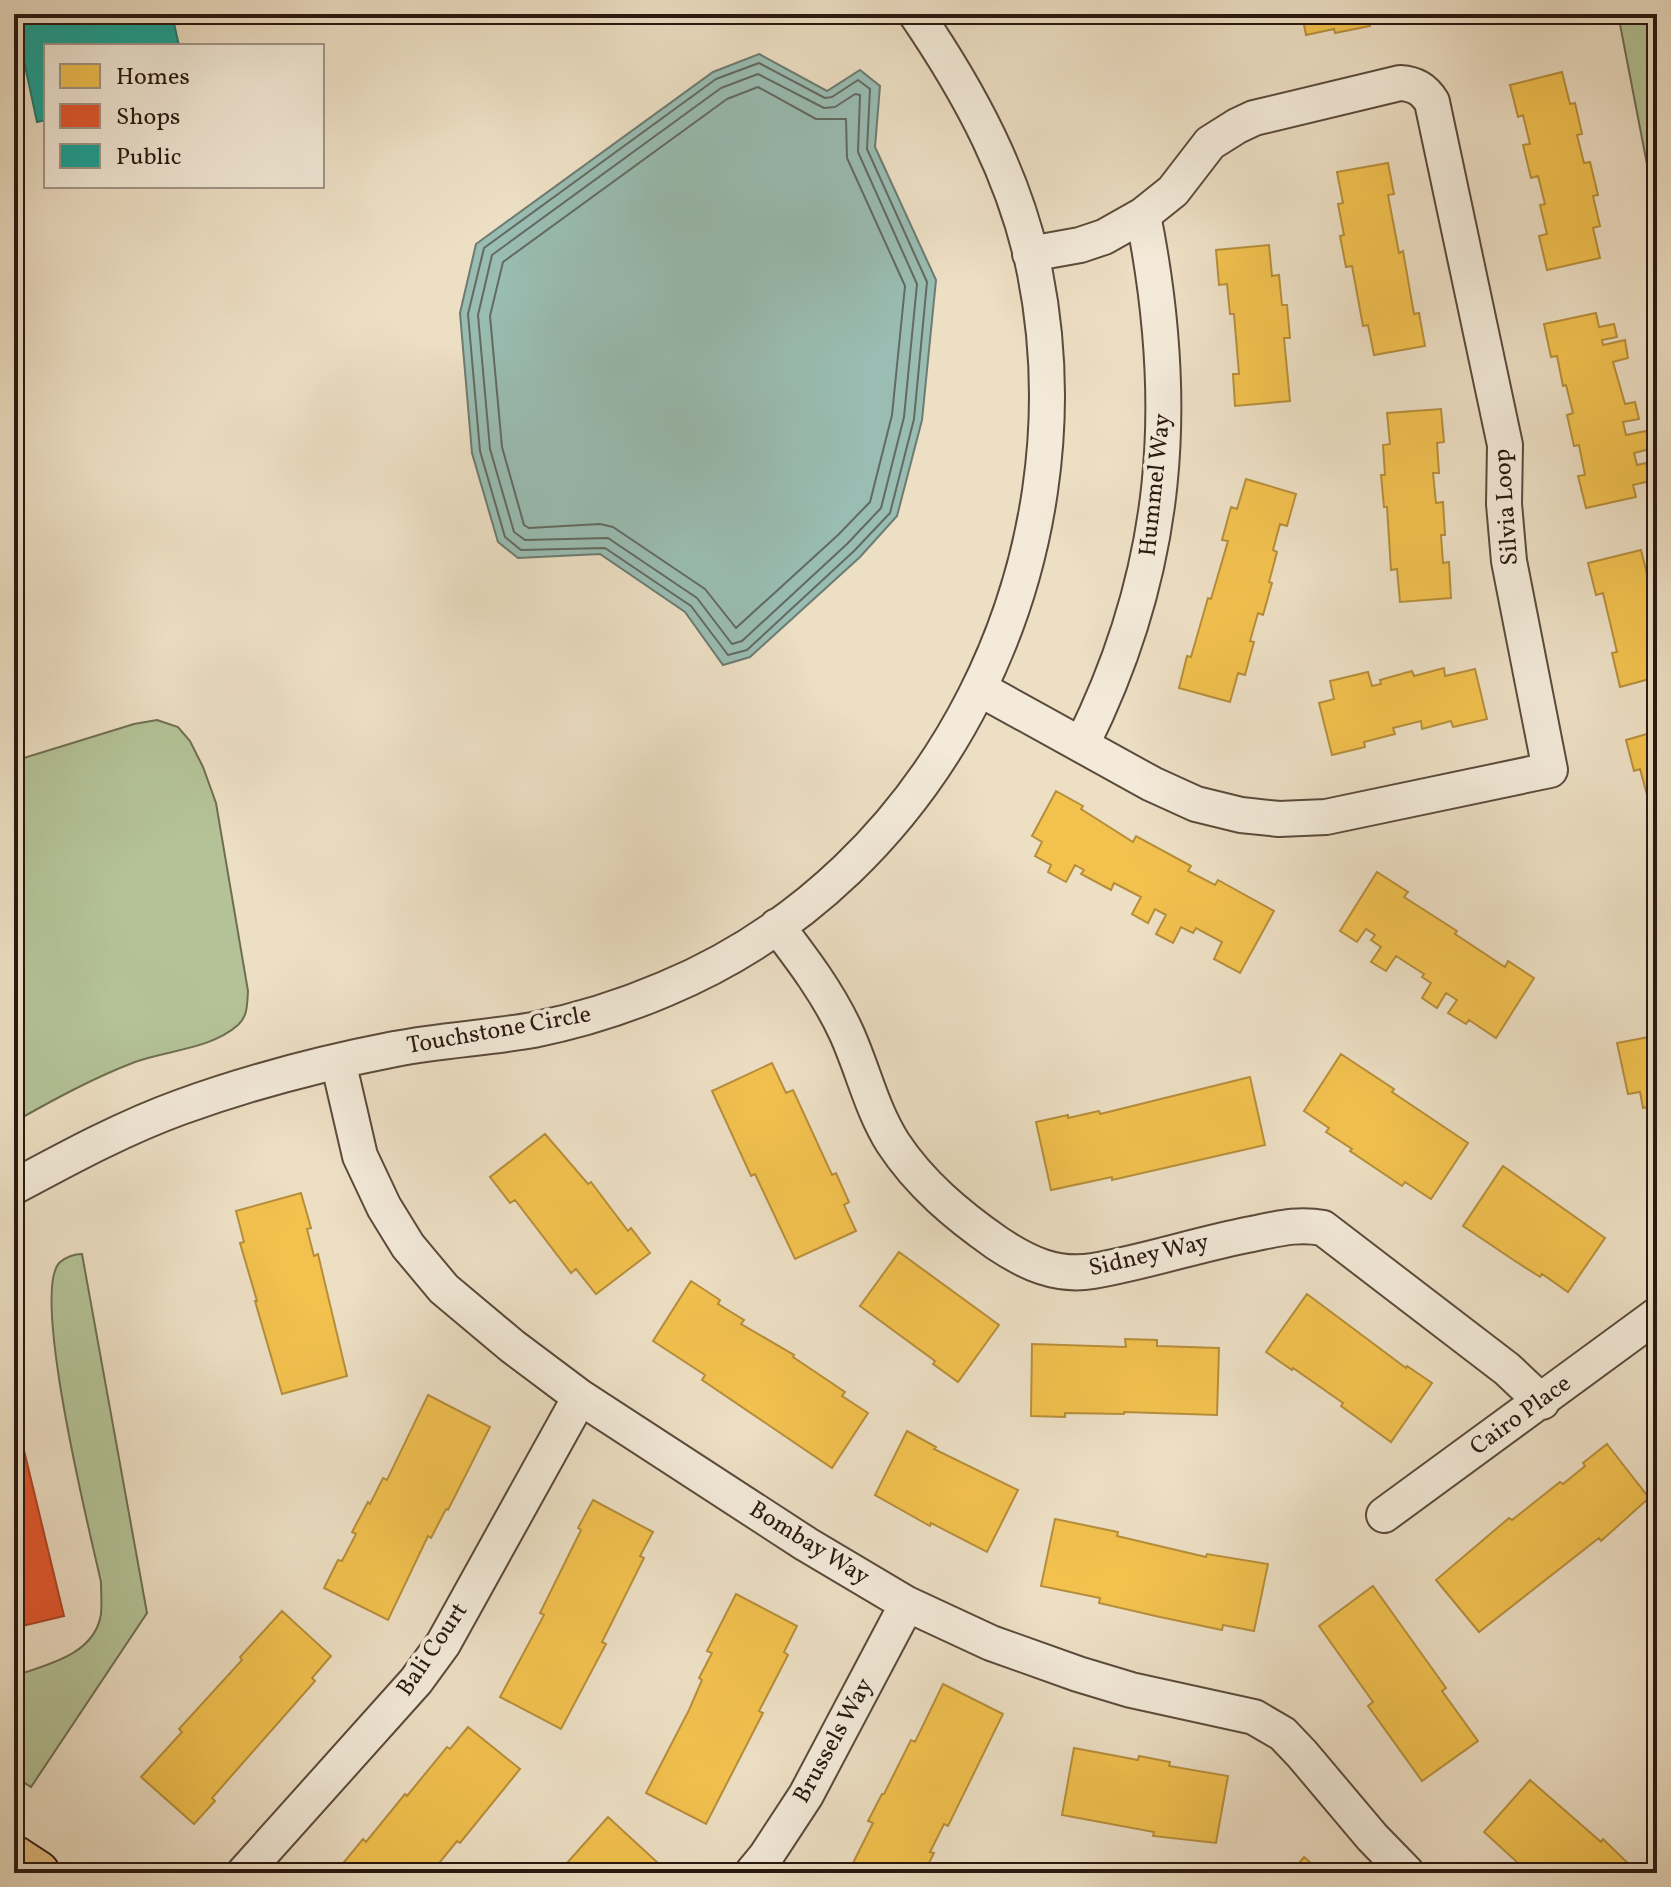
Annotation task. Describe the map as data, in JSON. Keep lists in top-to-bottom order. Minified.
{"streets":{"street":["Hummel Way","Silvia Loop","Touchstone Circle","Sidney Way","Cairo Place","Bombay Way","Bali Court","Brussels Way"]},"crossings":[["Hummel Way","Silvia Loop"],["Silvia Loop","Touchstone Circle"],["Touchstone Circle","Sidney Way"],["Touchstone Circle","Bombay Way"],["Sidney Way","Cairo Place"],["Bombay Way","Bali Court"],["Bombay Way","Brussels Way"]],"legend":["Homes","Shops","Public"]}
